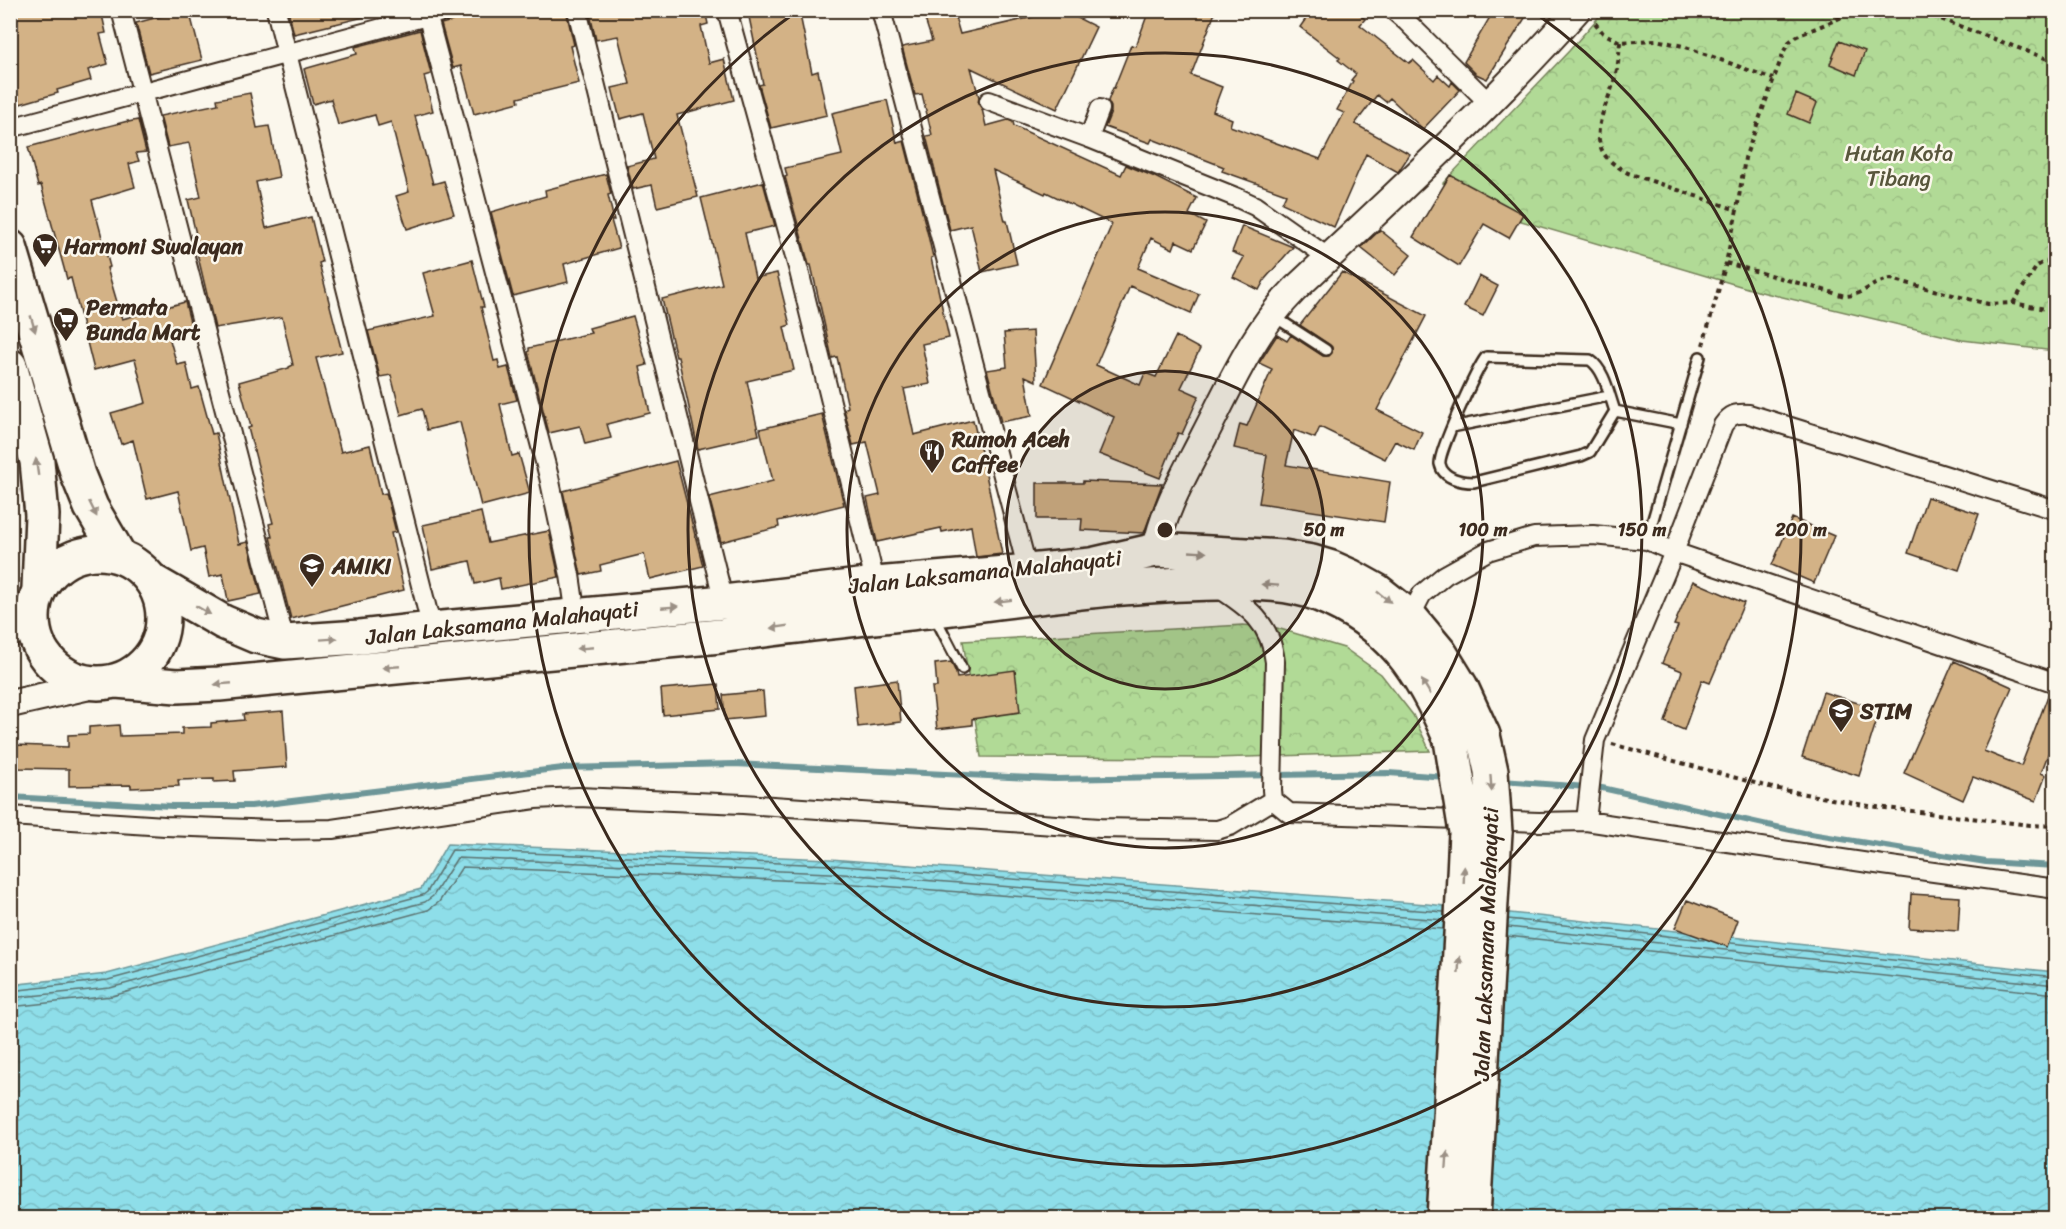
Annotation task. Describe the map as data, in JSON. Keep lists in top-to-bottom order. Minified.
{"streets":{"highway":["Jalan Laksamana Malahayati"]},"parks":["Hutan Kota Tibang"],"places":{"supermarket":["Harmoni Swalayan","Permata Bunda Mart"],"restaurant":["Rumoh Aceh Caffee"],"school or university":["AMIKI","STIM"]},"rings":["50 m","100 m","150 m","200 m"]}
